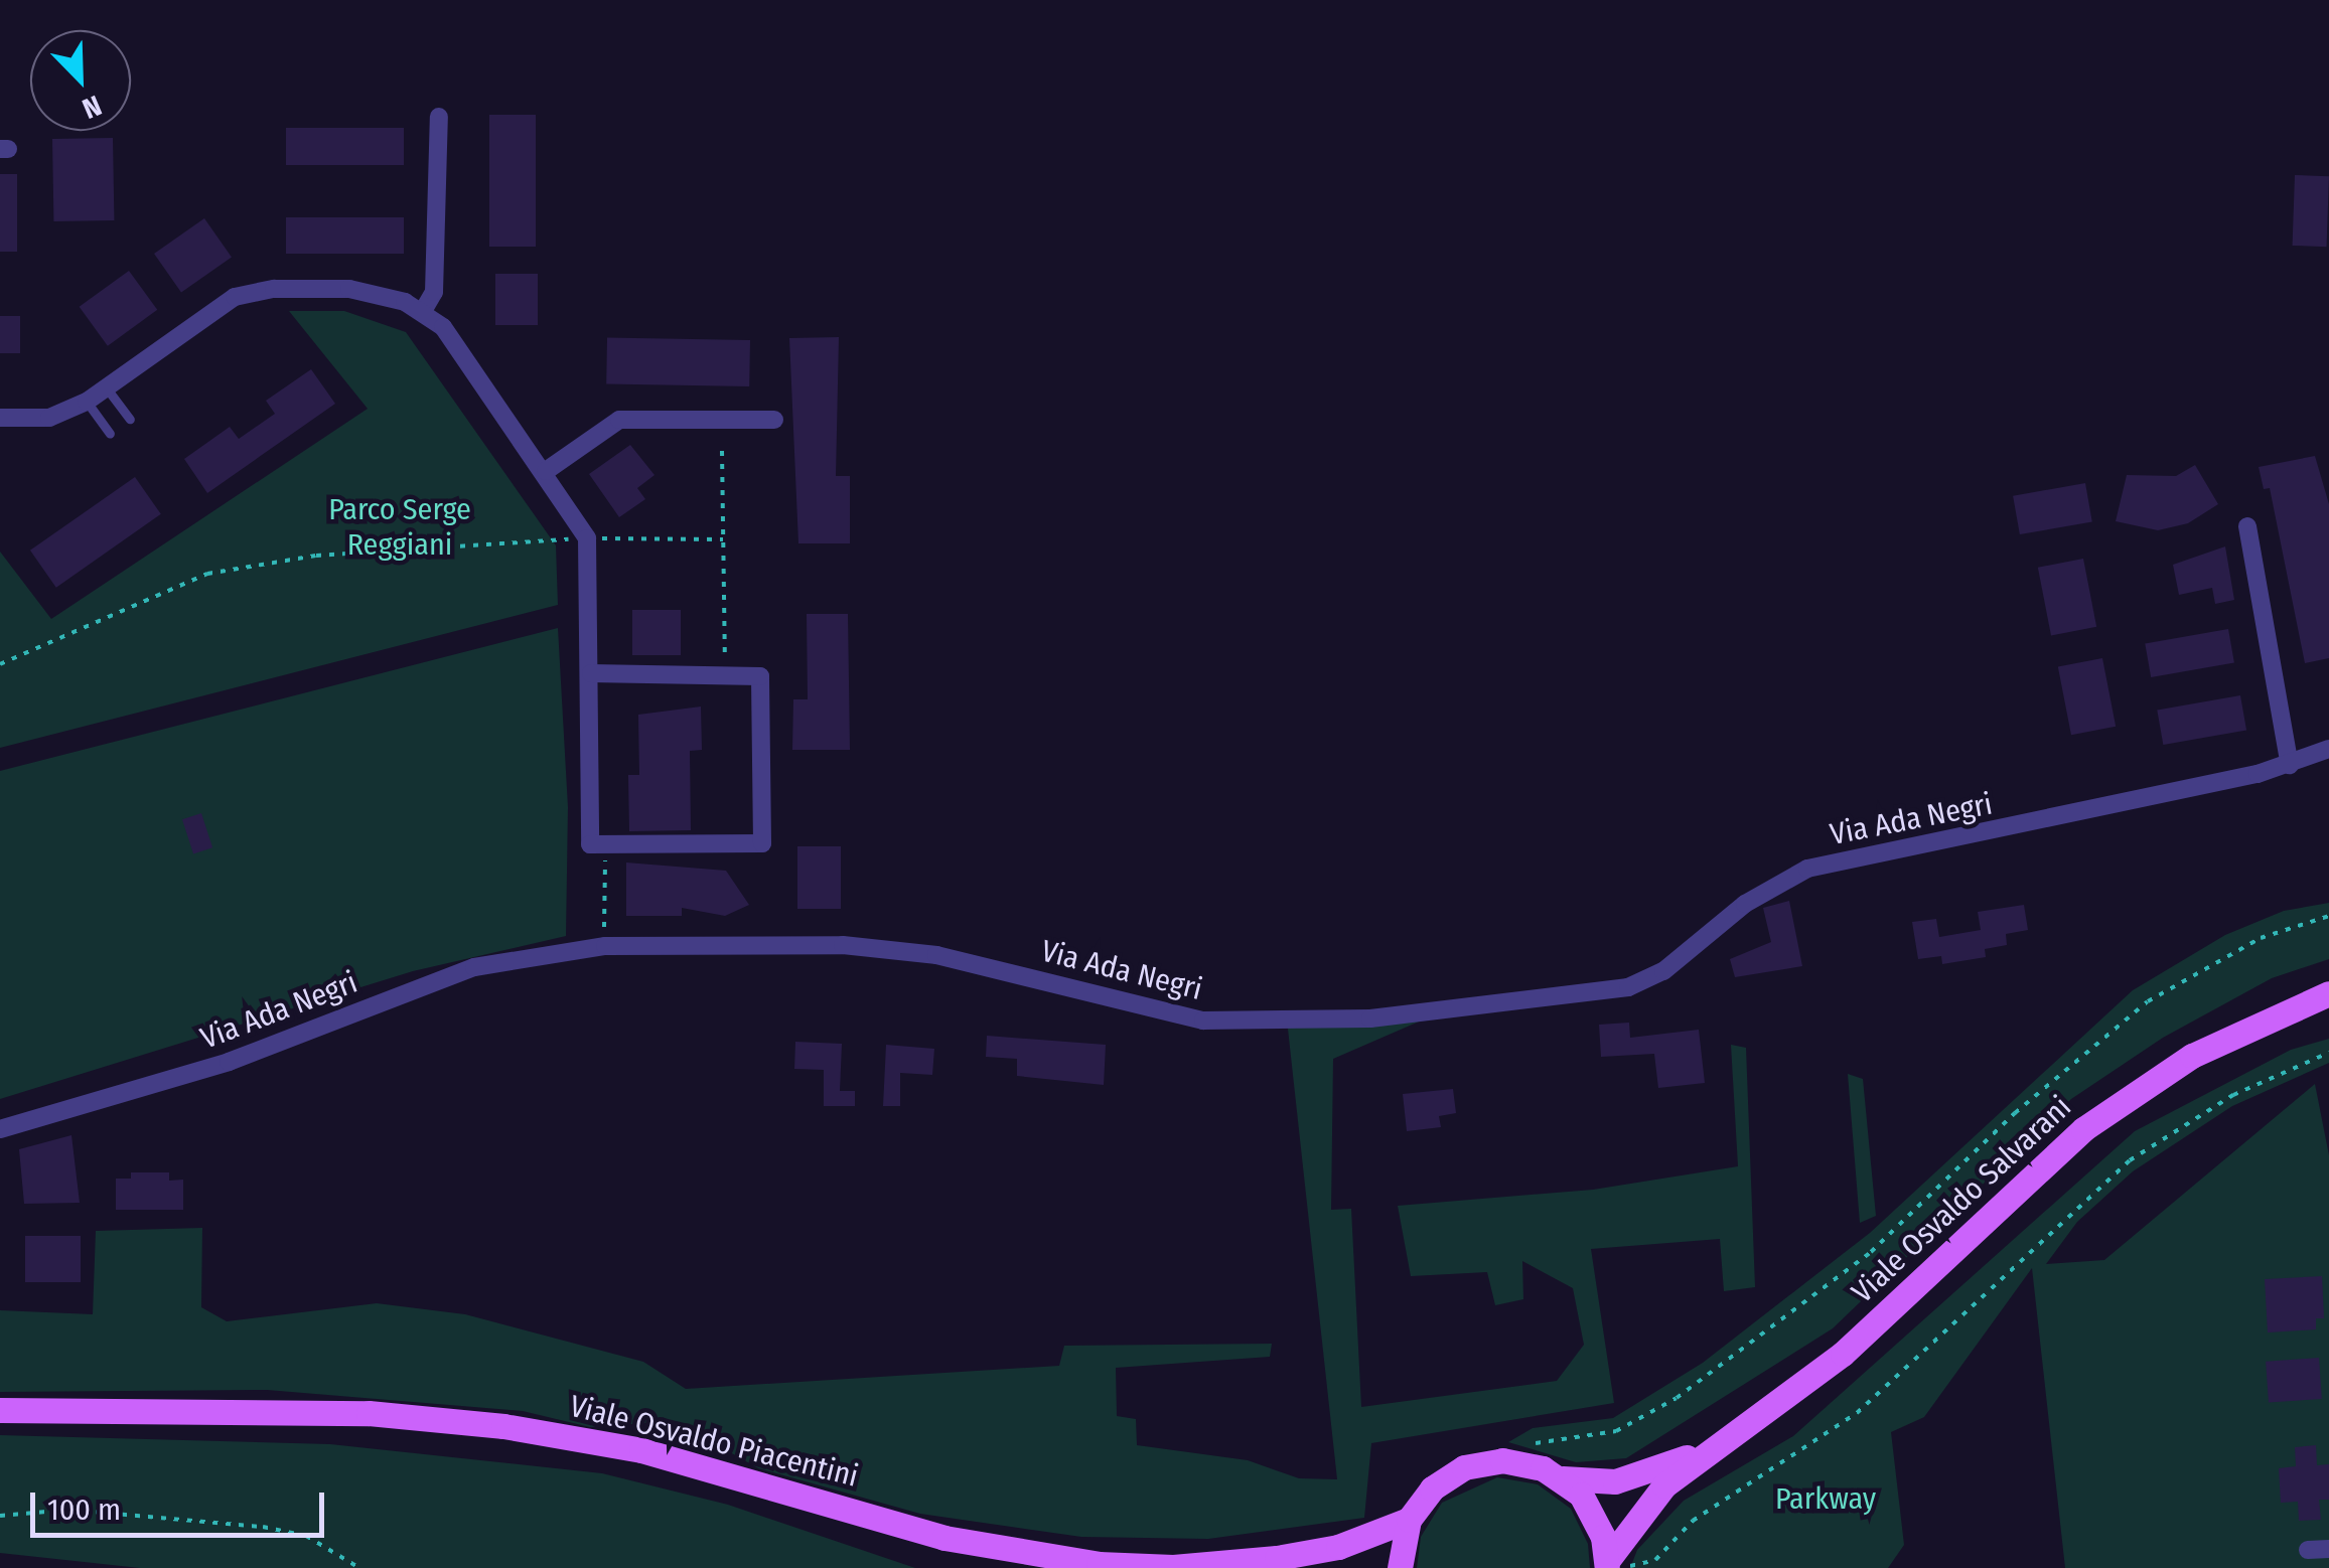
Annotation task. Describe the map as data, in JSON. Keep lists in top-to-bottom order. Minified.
{"streets":{"main road":["Viale Osvaldo Salvarani","Viale Osvaldo Piacentini"],"street":["Via Ada Negri"]},"crossings":[["Viale Osvaldo Salvarani","Viale Osvaldo Piacentini"]],"parks":["Parco Serge Reggiani","Parkway"],"scale_bar":"100 m","north":"bottom right"}
